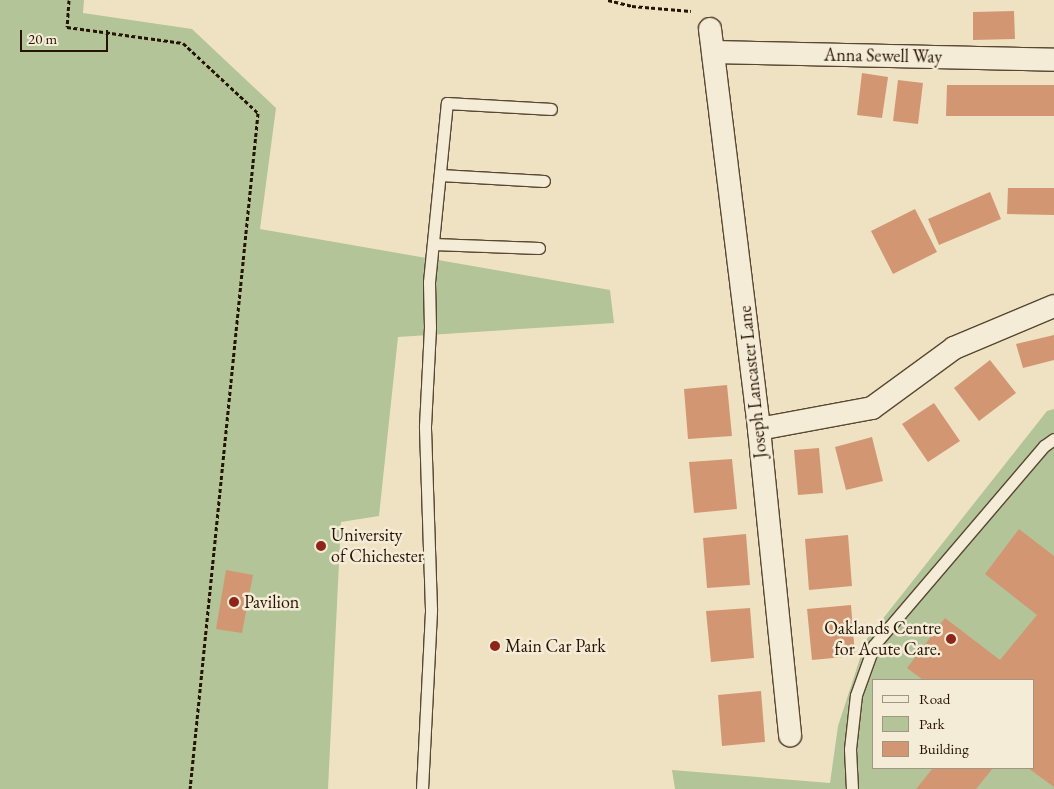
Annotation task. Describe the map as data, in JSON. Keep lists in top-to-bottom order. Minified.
{"streets":{"street":["Anna Sewell Way","Joseph Lancaster Lane"]},"crossings":[["Anna Sewell Way","Joseph Lancaster Lane"]],"places":["University of Chichester","Pavilion","Oaklands Centre for Acute Care.","Main Car Park"],"legend":["Road","Park","Building"],"scale_bar":"20 m"}
